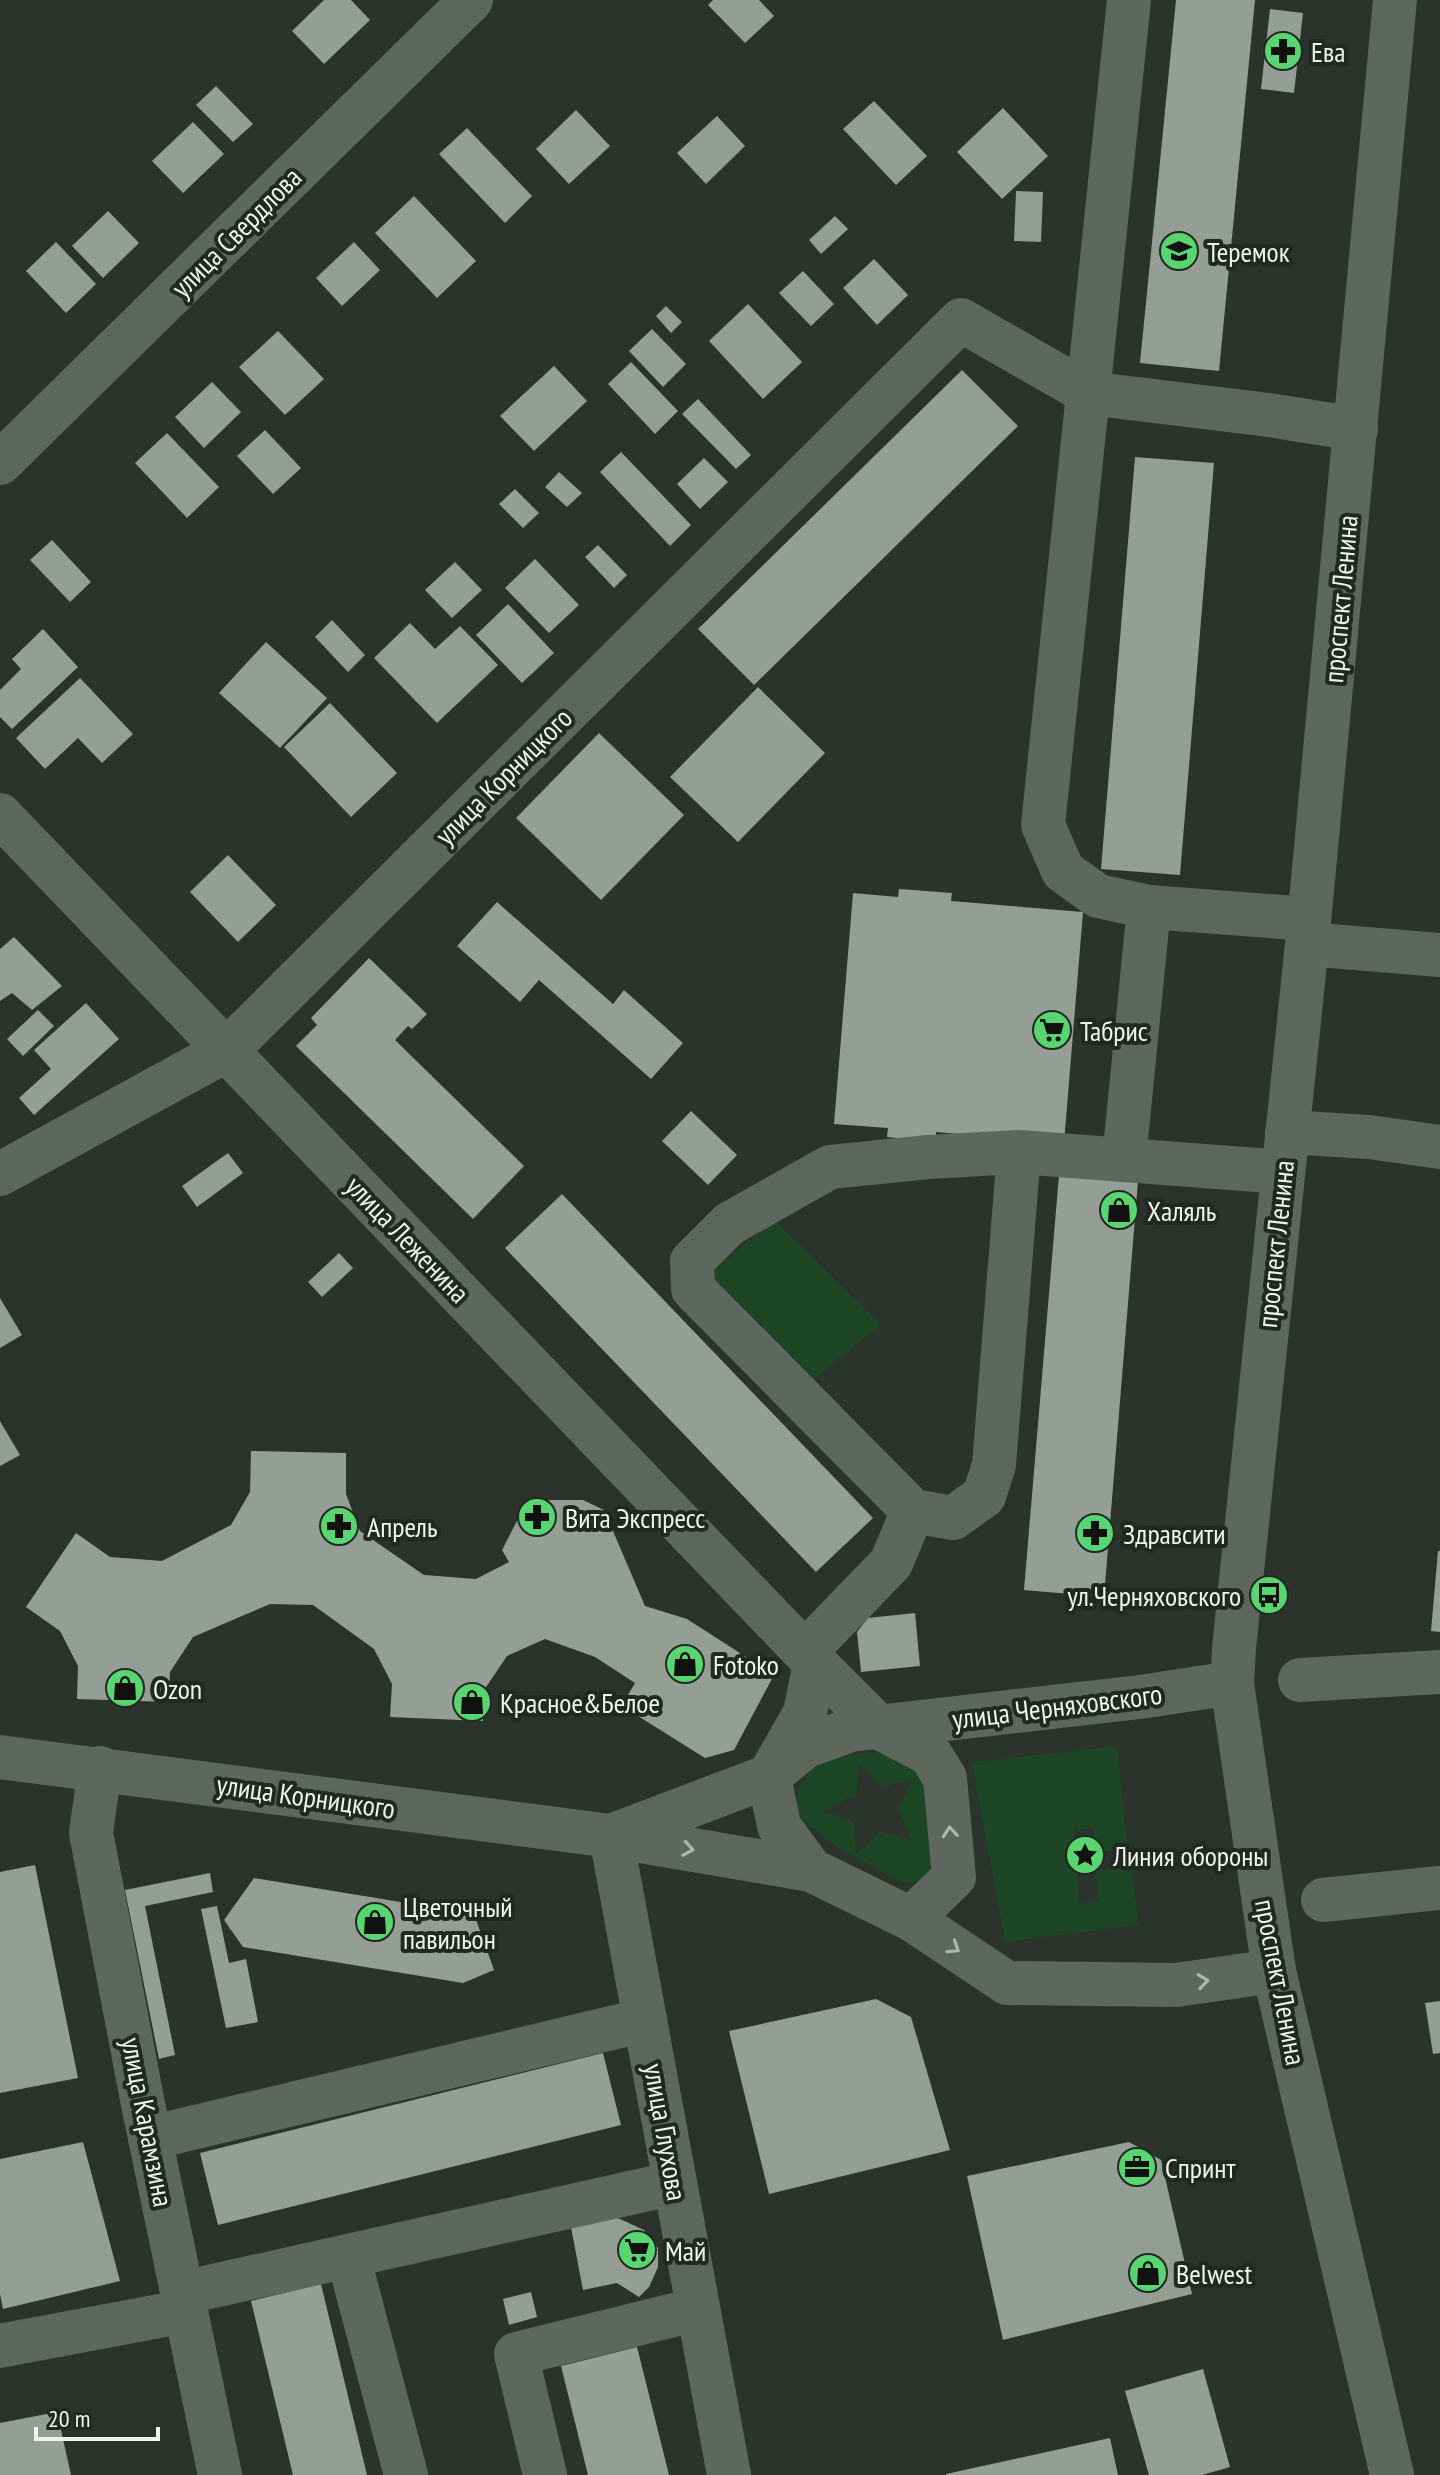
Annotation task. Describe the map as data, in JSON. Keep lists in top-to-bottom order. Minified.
{"streets":{"street":["улица Свердлова","проспект Ленина","улица Корницкого","улица Леженина","улица Черняховского","улица Карамзина","улица Глухова"]},"crossings":[["проспект Ленина","улица Черняховского"],["улица Корницкого","улица Леженина"],["улица Корницкого","улица Черняховского"],["улица Корницкого","улица Карамзина"],["улица Корницкого","улица Глухова"],["улица Леженина","улица Черняховского"],["улица Черняховского","улица Глухова"]],"places":{"pharmacy":["Ева","Вита Экспресс","Апрель","Здравсити"],"school or university":["Теремок"],"supermarket":["Табрис","Май"],"shop":["Халяль","Fotoko","Ozon","Красное&Белое","Цветочный павильон","Belwest"],"bus stop":["ул.Черняховского"],"place":["Линия обороны"],"office":["Спринт"]},"scale_bar":"20 m"}
